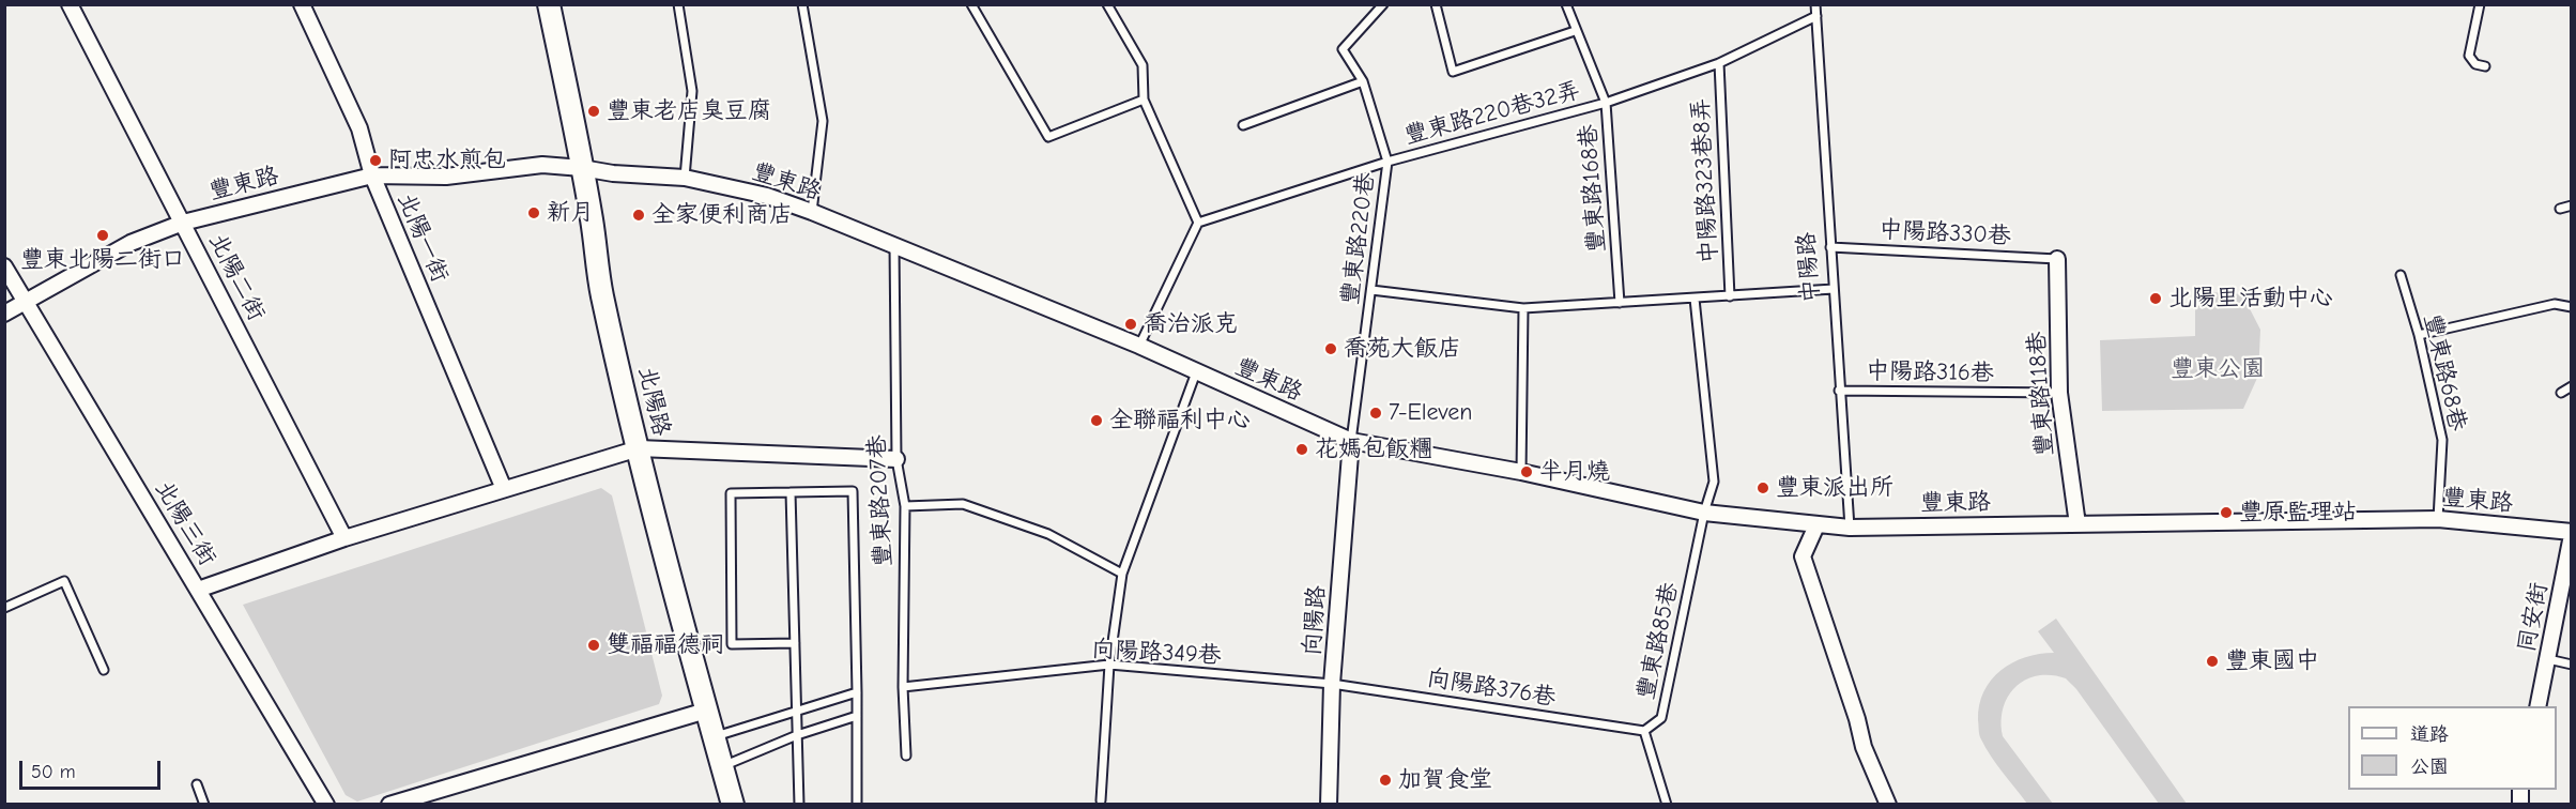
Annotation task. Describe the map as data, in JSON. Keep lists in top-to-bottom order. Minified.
{"streets":{"street":["豐東路","北陽一街","北陽二街","豐東路118巷","北陽路","北陽三街","同安街","向陽路"],"lane":["豐東路220巷32弄","中陽路323巷8弄","豐東路168巷","中陽路330巷","豐東路220巷","中陽路","中陽路316巷","豐東路68巷","豐東路207巷","豐東路85巷","向陽路349巷","向陽路376巷"]},"crossings":[["豐東路220巷32弄","中陽路323巷8弄"],["豐東路220巷32弄","豐東路168巷"],["豐東路220巷32弄","豐東路220巷"],["豐東路220巷32弄","中陽路"],["豐東路","北陽一街"],["豐東路","豐東路220巷"],["豐東路","中陽路"],["豐東路","北陽二街"],["豐東路","豐東路68巷"],["豐東路","豐東路118巷"],["豐東路","北陽路"],["豐東路","豐東路207巷"],["豐東路","北陽三街"],["豐東路","同安街"],["豐東路","向陽路"],["豐東路","豐東路85巷"],["中陽路330巷","中陽路"],["中陽路330巷","豐東路118巷"],["豐東路220巷","向陽路"],["中陽路","中陽路316巷"],["中陽路316巷","豐東路118巷"],["豐東路207巷","向陽路349巷"],["向陽路","向陽路349巷"],["向陽路","向陽路376巷"],["豐東路85巷","向陽路376巷"],["向陽路349巷","向陽路376巷"]],"parks":["豐東公園"],"places":["豐東老店臭豆腐","阿忠水煎包","新月","全家便利商店","豐東北陽二街口","北陽里活動中心","喬治派克","喬苑大飯店","7-Eleven","全聯福利中心","花媽包飯糰","半月燒","豐東派出所","豐原監理站","雙福福德祠","豐東國中","加賀食堂"],"legend":["道路","公園"],"scale_bar":"50 m"}
